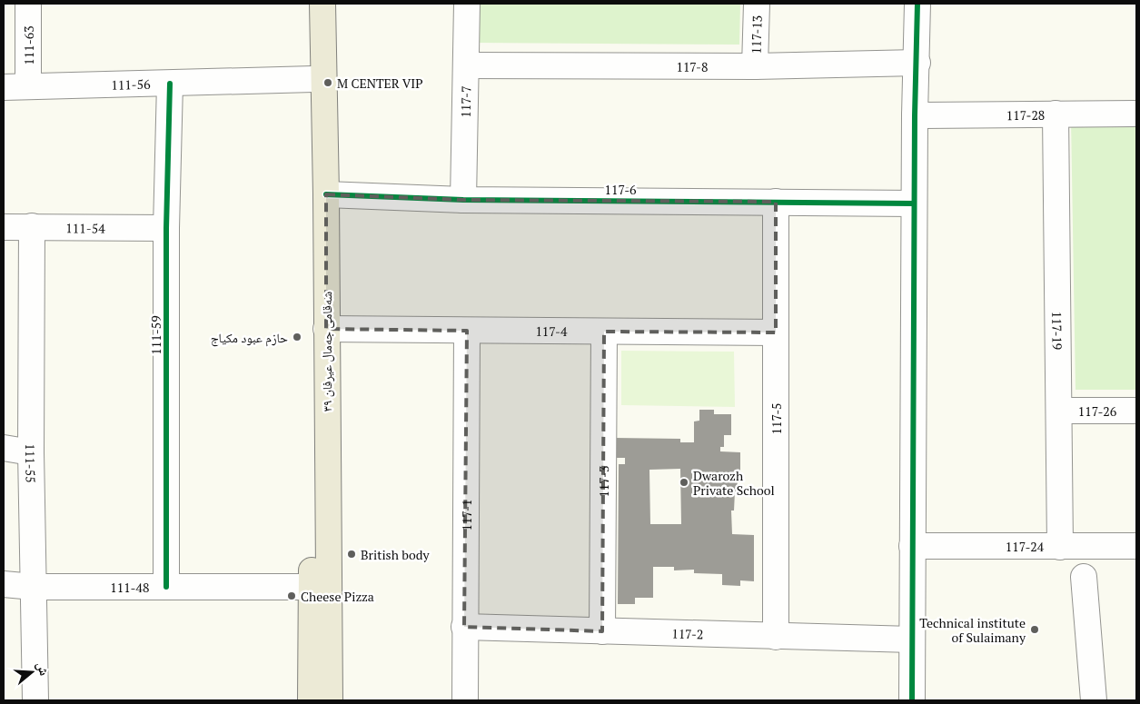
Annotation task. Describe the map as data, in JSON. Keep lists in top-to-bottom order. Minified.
{"streets":{"main road":["شەقامی جەمال عیرفان ٣٩"],"street":["117-13","111-63","117-8","111-56","117-7","117-28","117-6","111-54","117-19","117-4","111-59","117-26","117-5","111-55","117-3","117-1","117-24","111-48","117-2"]},"crossings":[["117-13","117-8"],["111-63","111-56"],["117-8","117-7"],["111-56","111-59"],["111-56","شەقامی جەمال عیرفان ٣٩"],["117-7","117-6"],["117-28","117-19"],["117-6","شەقامی جەمال عیرفان ٣٩"],["117-6","117-5"],["111-54","111-59"],["111-54","111-55"],["117-19","117-26"],["117-19","117-24"],["117-4","شەقامی جەمال عیرفان ٣٩"],["117-4","117-5"],["117-4","117-3"],["117-4","117-1"],["111-59","111-48"],["شەقامی جەمال عیرفان ٣٩","111-48"],["117-5","117-2"],["111-55","111-48"],["117-3","117-2"],["117-1","117-2"]],"places":["M CENTER VIP","حازم عبود مكياج","Dwarozh Private School","British body","Cheese Pizza","Technical institute of Sulaimany"],"north":"right"}
